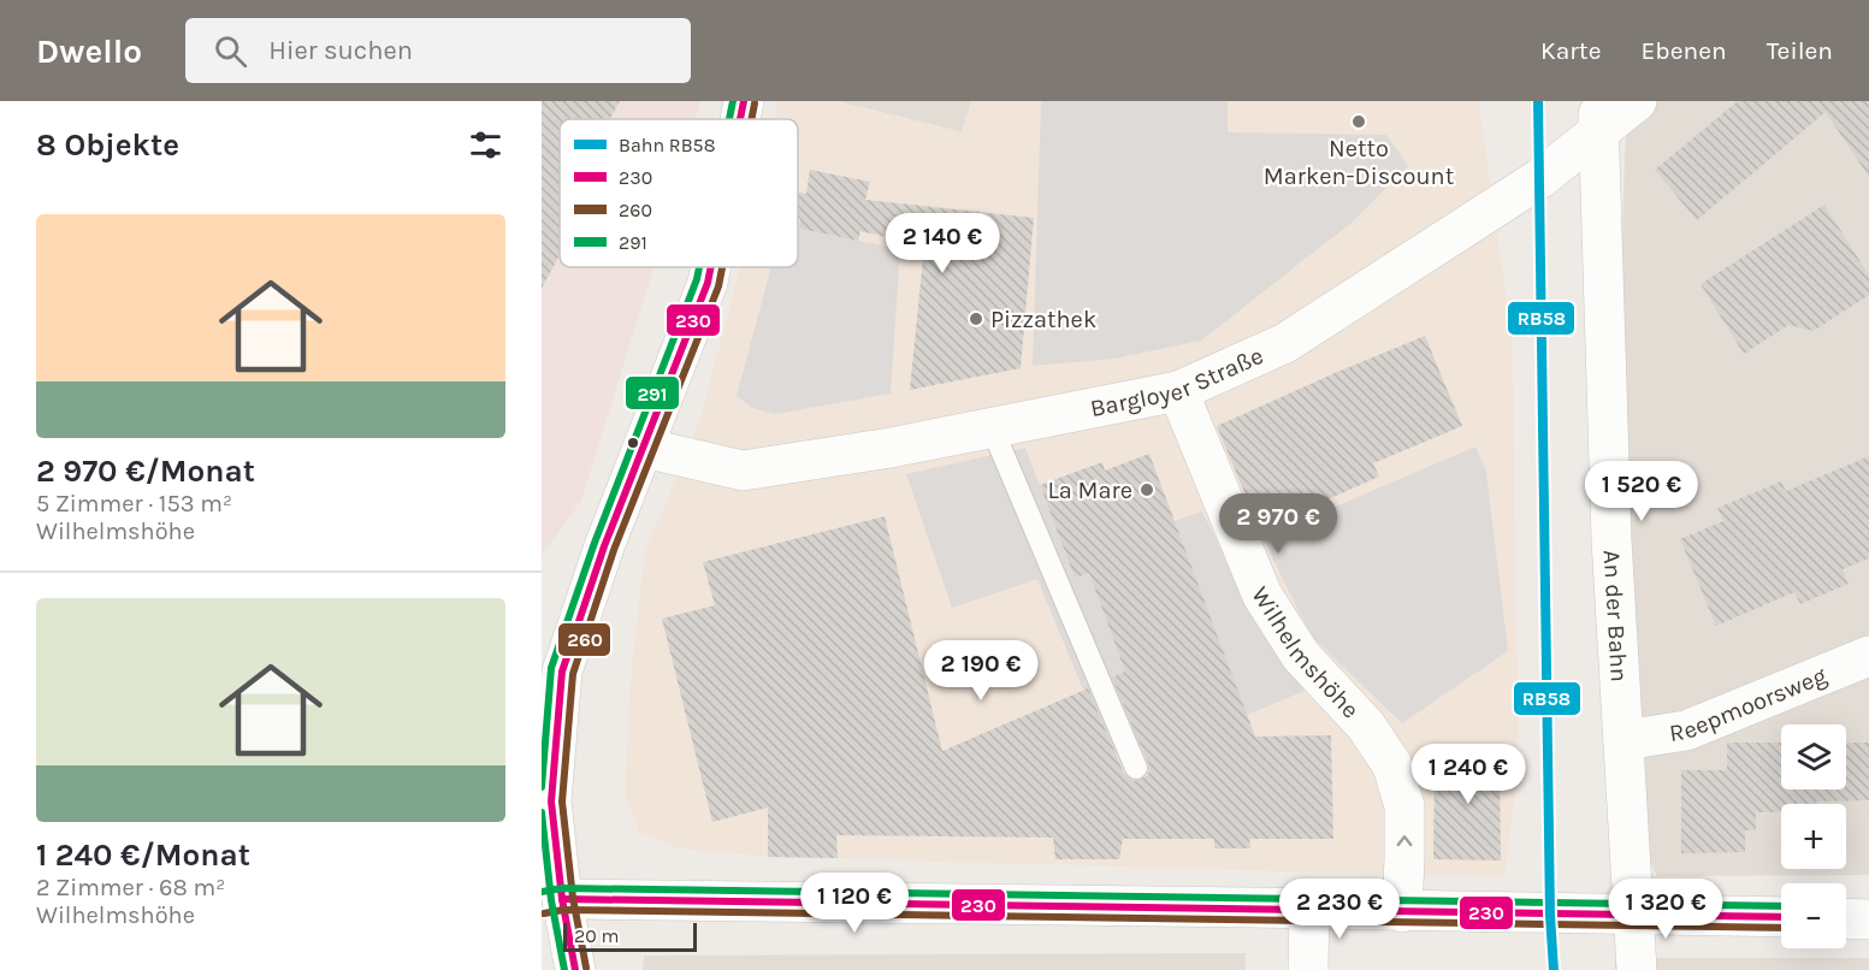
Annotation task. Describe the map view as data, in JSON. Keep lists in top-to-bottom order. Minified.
{"streets":{"street":["Bargloyer Straße","An der Bahn","Wilhelmshöhe","Reepmoorsweg"]},"crossings":[["Bargloyer Straße","An der Bahn"],["Bargloyer Straße","Wilhelmshöhe"],["An der Bahn","Reepmoorsweg"]],"one_way":["Wilhelmshöhe"],"places":["Netto Marken-Discount","Pizzathek","La Mare"],"lines":["rail line RB58","transit line 230","transit line 291","transit line 260"],"legend":["Bahn RB58","230","260","291"],"scale_bar":"20 m","page":{"header":"Dwello","search":"Hier suchen","nav":["Karte","Ebenen","Teilen"],"heading":"8 Objekte","list":[{"name":"2 970 €/Monat","note":"5 Zimmer · 153 m² · Wilhelmshöhe"},{"name":"1 240 €/Monat","note":"2 Zimmer · 68 m² · Wilhelmshöhe"}],"price":["2 140 €","1 520 €","2 970 €","2 190 €","1 240 €","1 120 €","2 230 €","1 320 €"],"map_buttons":["+","−"],"scale":"20 m"}}
